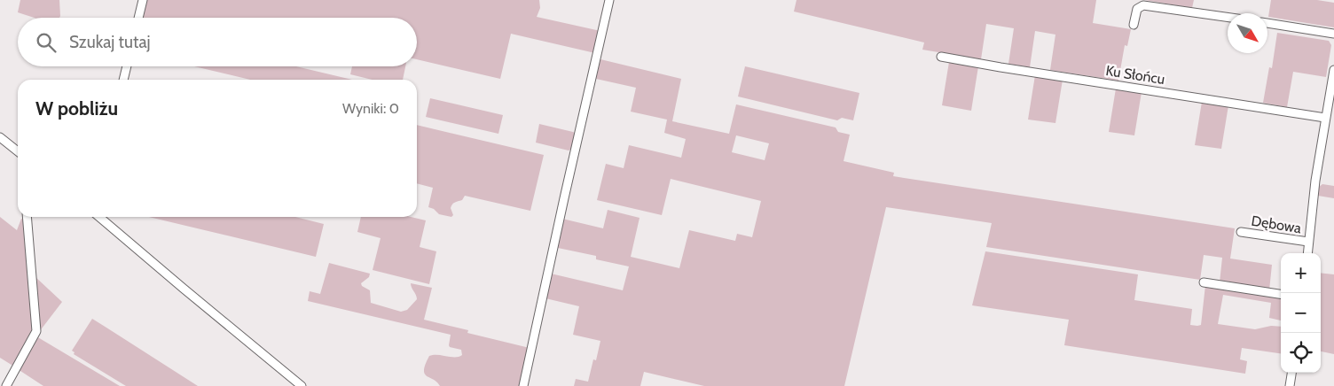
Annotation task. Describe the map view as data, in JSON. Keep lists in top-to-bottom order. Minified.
{"streets":{"street":["Ku Słońcu","Dębowa"]},"north":"bottom right","page":{"search":"Szukaj tutaj","heading":["W pobliżu","Wyniki: 0"],"map_buttons":["+","−"]}}
